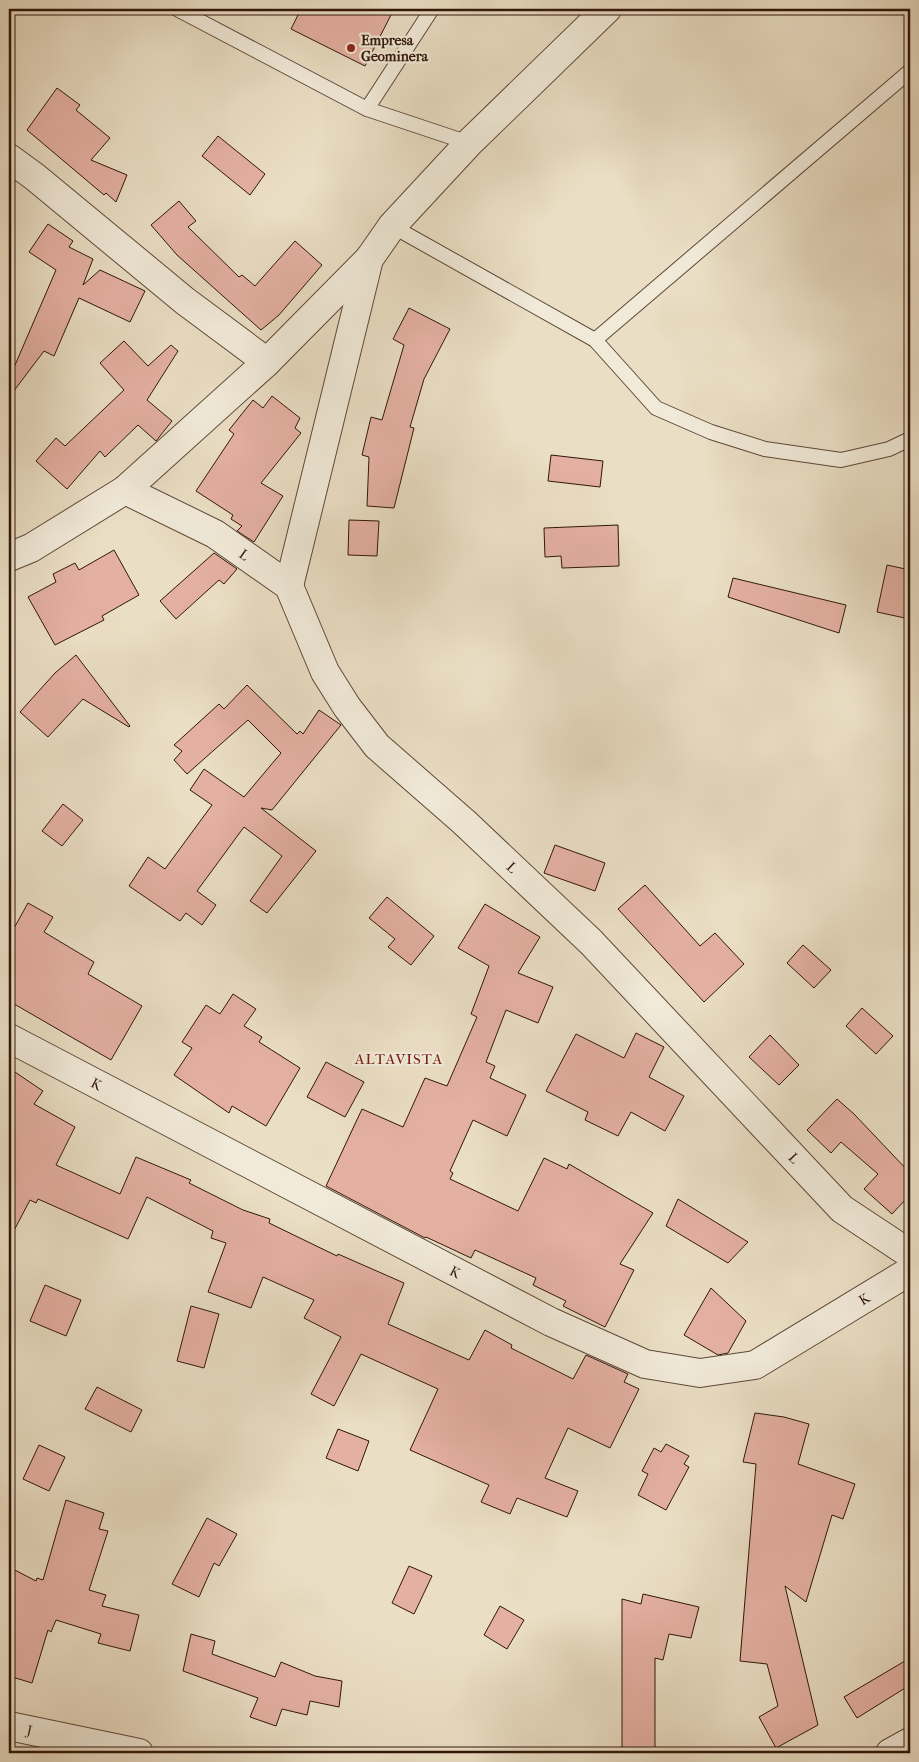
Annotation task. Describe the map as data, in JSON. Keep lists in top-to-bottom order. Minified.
{"streets":{"street":["L","K","J"]},"districts":["ALTAVISTA"],"places":["Empresa Geominera"]}
